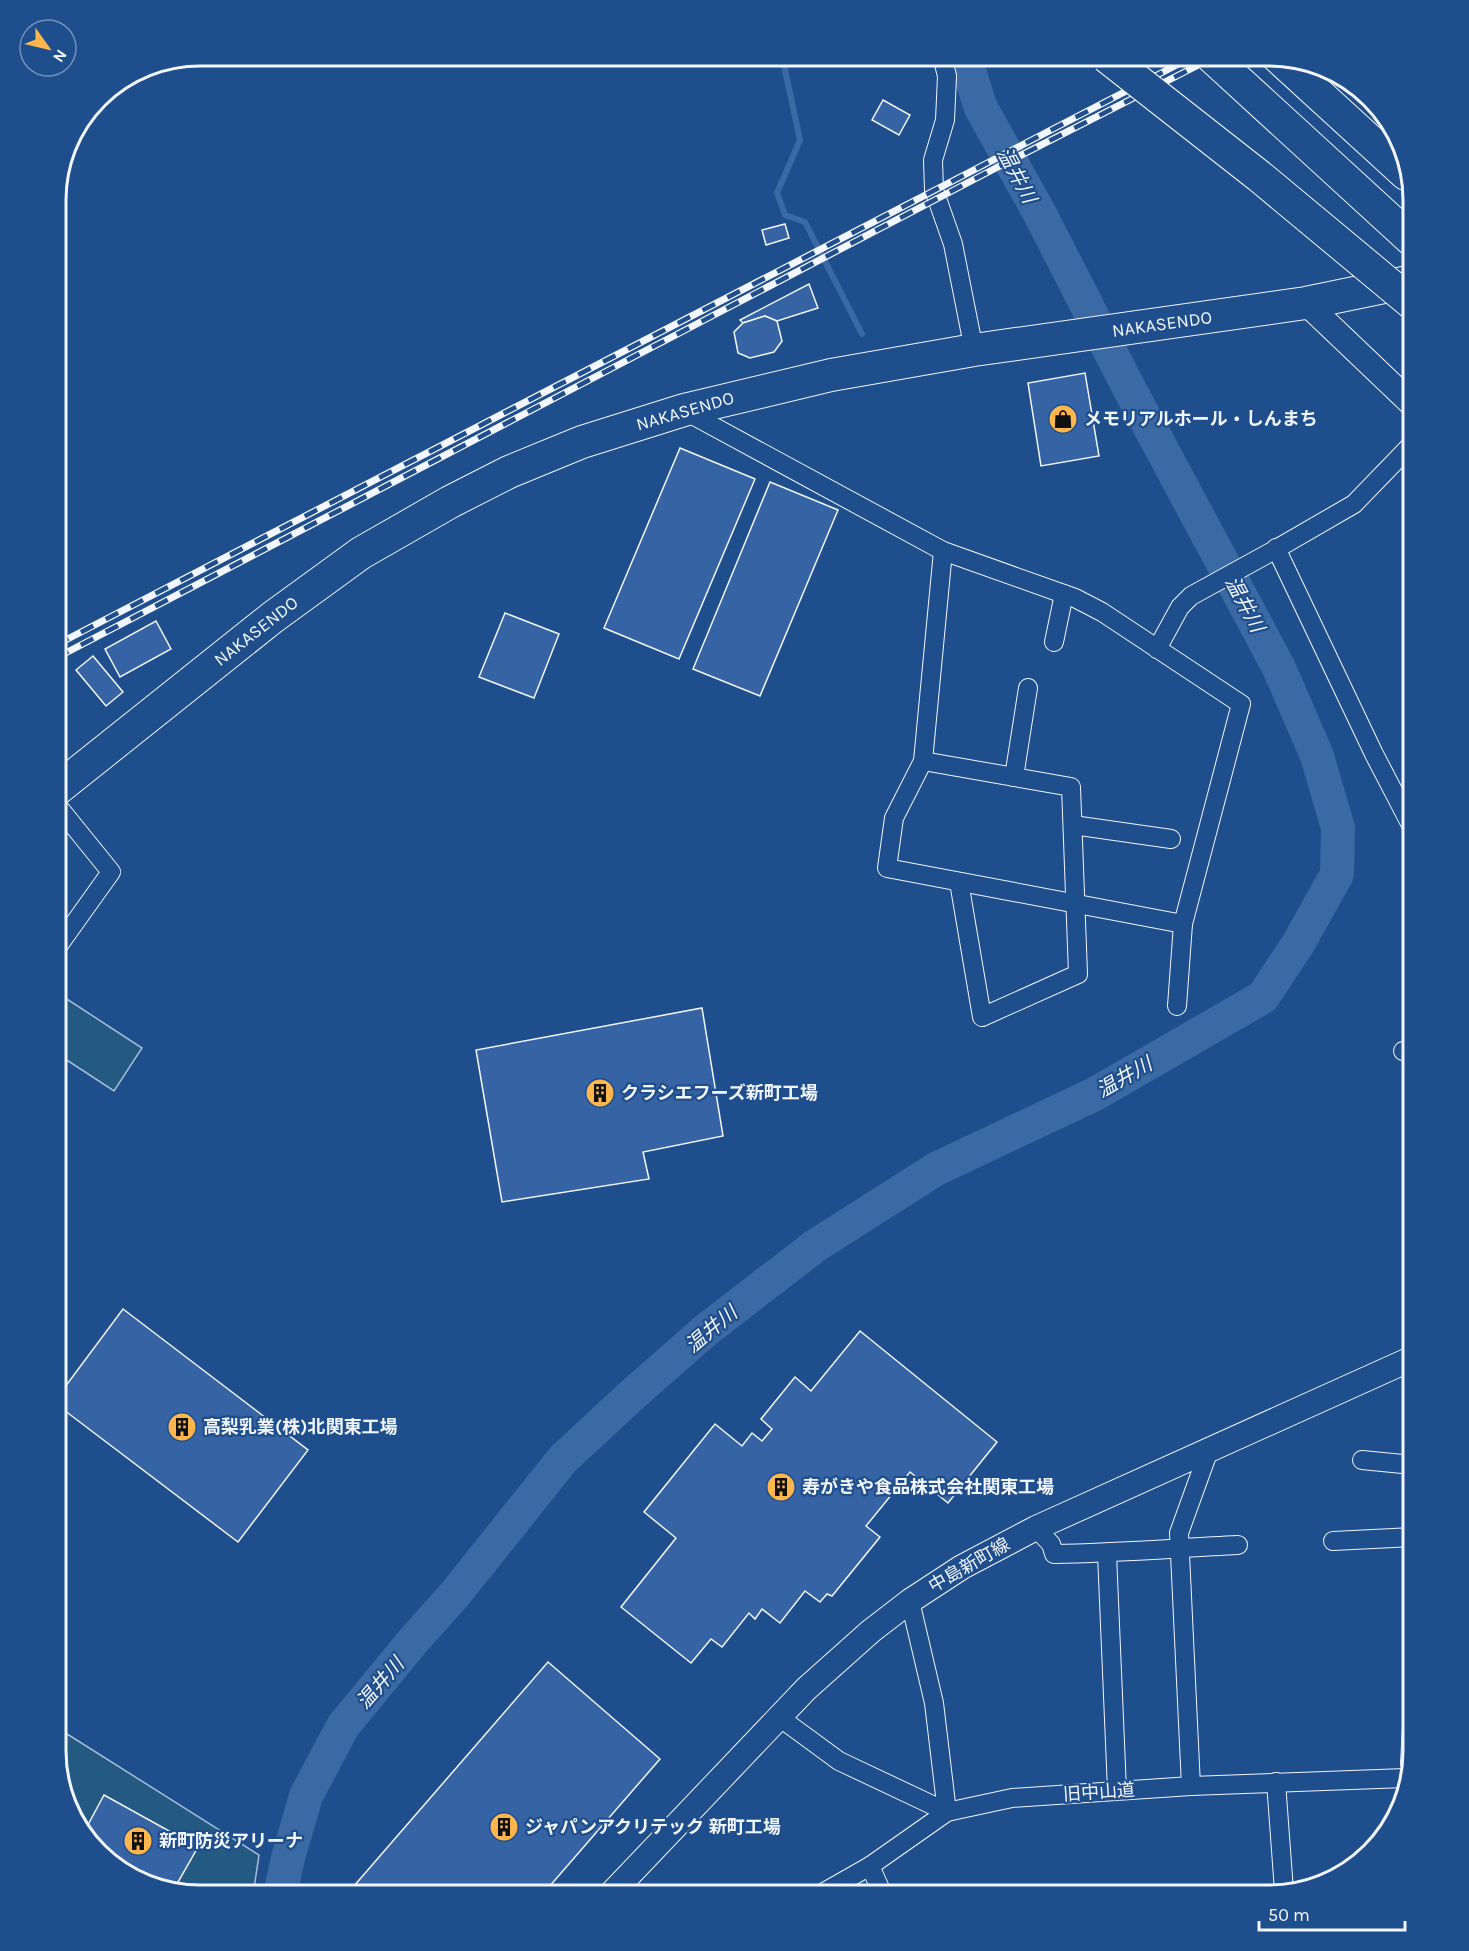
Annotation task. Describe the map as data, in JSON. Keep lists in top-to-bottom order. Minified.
{"streets":{"highway":["NAKASENDO"],"main road":["中島新町線"],"street":["旧中山道"]},"water":["温井川"],"places":{"shop":["メモリアルホール・しんまち"],"building":["クラシエフーズ新町工場","高梨乳業(株)北関東工場","寿がきや食品株式会社関東工場","ジャパンアクリテック 新町工場","新町防災アリーナ"]},"scale_bar":"50 m","north":"bottom right"}
